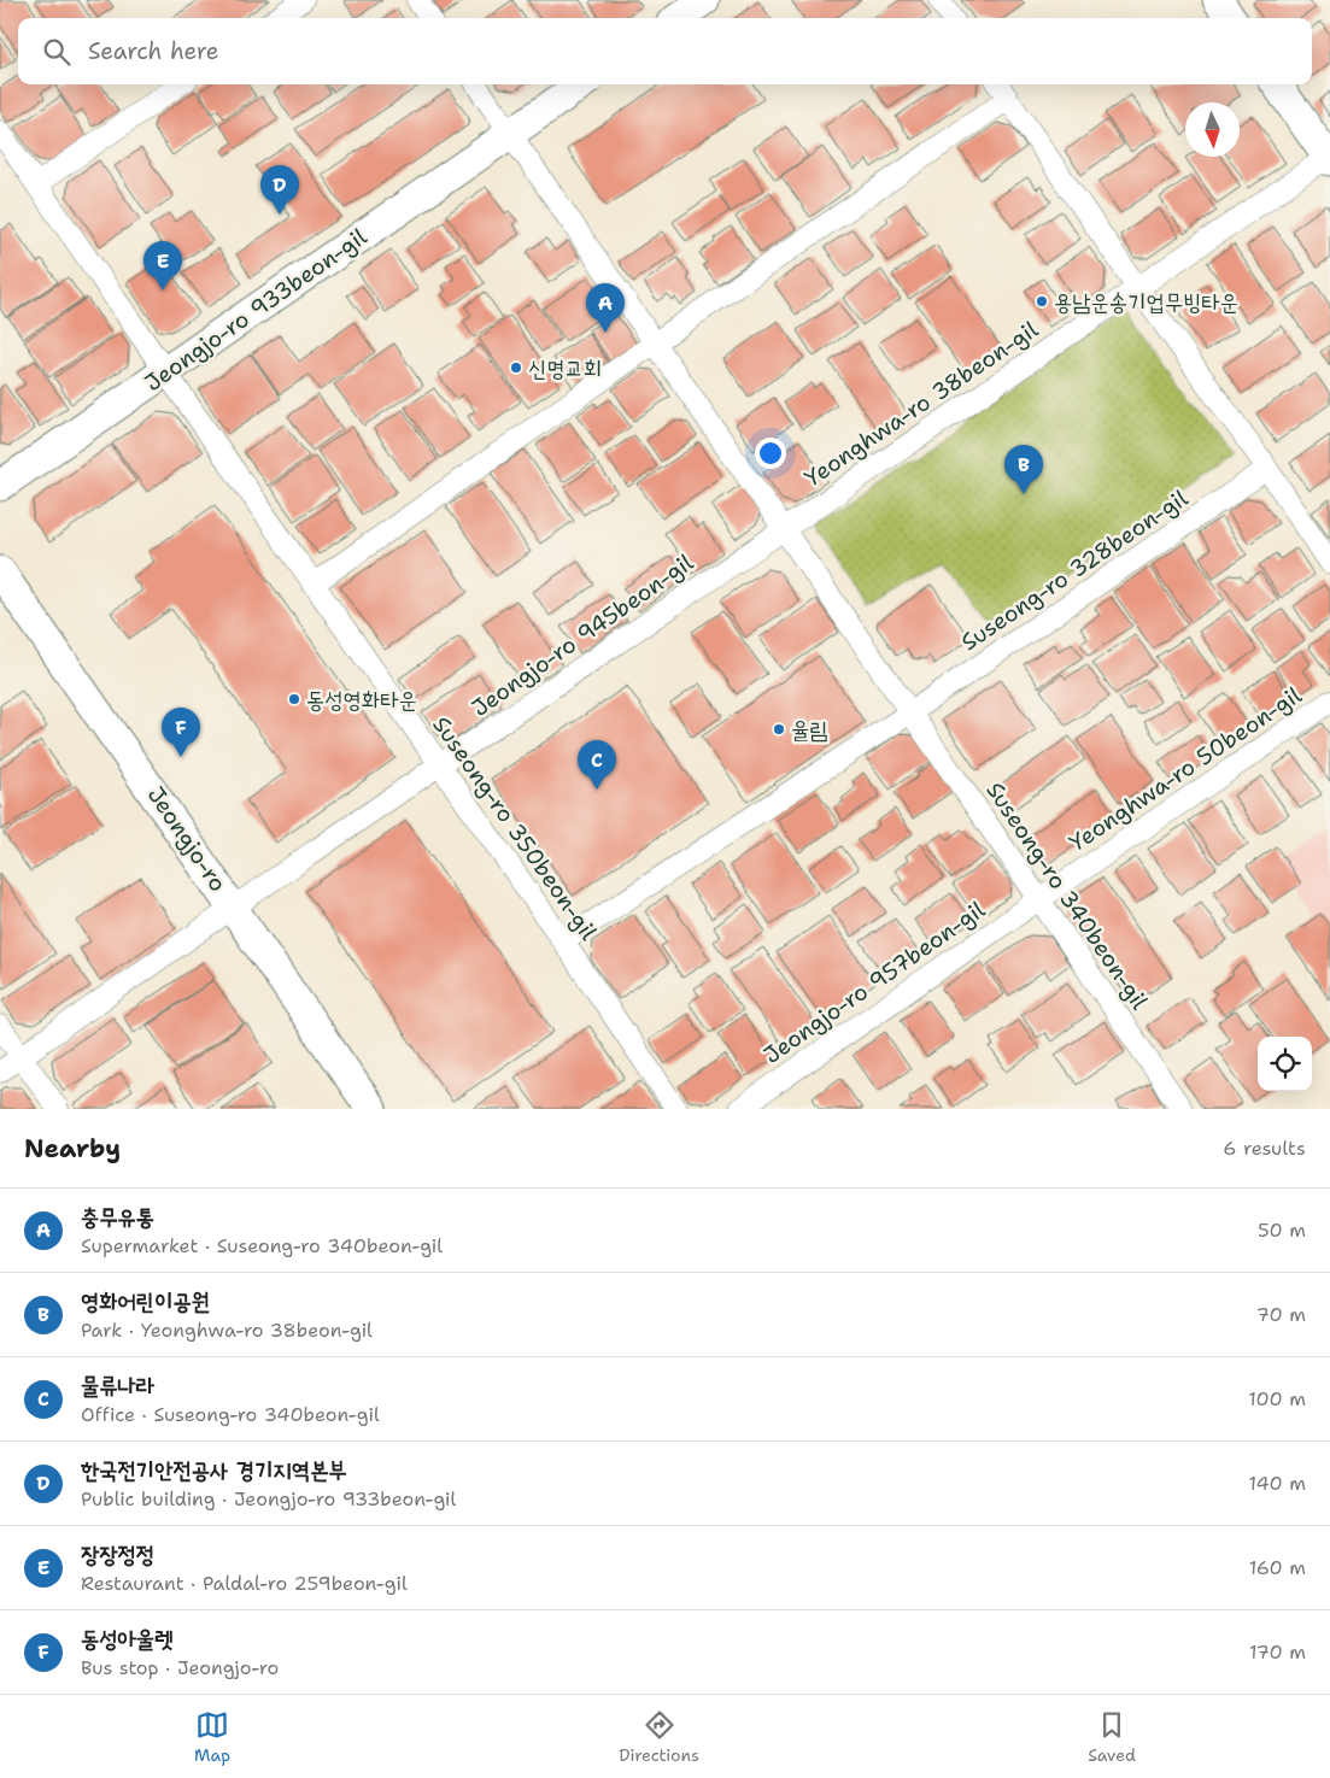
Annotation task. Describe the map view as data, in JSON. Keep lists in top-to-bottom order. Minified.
{"streets":{"street":["Jeongjo-ro 933beon-gil","Yeonghwa-ro 38beon-gil","Suseong-ro 328beon-gil","Jeongjo-ro 945beon-gil","Yeonghwa-ro 50beon-gil","Suseong-ro 350beon-gil","Jeongjo-ro","Suseong-ro 340beon-gil","Jeongjo-ro 957beon-gil"]},"crossings":[["Jeongjo-ro 933beon-gil","Suseong-ro 350beon-gil"],["Jeongjo-ro 933beon-gil","Suseong-ro 340beon-gil"],["Yeonghwa-ro 38beon-gil","Jeongjo-ro 945beon-gil"],["Yeonghwa-ro 38beon-gil","Suseong-ro 340beon-gil"],["Suseong-ro 328beon-gil","Suseong-ro 340beon-gil"],["Jeongjo-ro 945beon-gil","Suseong-ro 350beon-gil"],["Jeongjo-ro 945beon-gil","Jeongjo-ro"],["Jeongjo-ro 945beon-gil","Suseong-ro 340beon-gil"],["Yeonghwa-ro 50beon-gil","Suseong-ro 340beon-gil"],["Yeonghwa-ro 50beon-gil","Jeongjo-ro 957beon-gil"],["Suseong-ro 340beon-gil","Jeongjo-ro 957beon-gil"]],"places":["용남운송기업무빙타운","신명교회","동성영화타운","율림"],"north":"bottom","page":{"search":"Search here","pins":["D","E","A","B","F","C"],"heading":["Nearby","6 results"],"list":[{"mark":"A","name":"충무유통","note":"Supermarket · Suseong-ro 340beon-gil","value":"50 m"},{"mark":"B","name":"영화어린이공원","note":"Park · Yeonghwa-ro 38beon-gil","value":"70 m"},{"mark":"C","name":"물류나라","note":"Office · Suseong-ro 340beon-gil","value":"100 m"},{"mark":"D","name":"한국전기안전공사 경기지역본부","note":"Public building · Jeongjo-ro 933beon-gil","value":"140 m"},{"mark":"E","name":"장장정정","note":"Restaurant · Paldal-ro 259beon-gil","value":"160 m"},{"mark":"F","name":"동성아울렛","note":"Bus stop · Jeongjo-ro","value":"170 m"}],"nav":["Map","Directions","Saved"]}}
